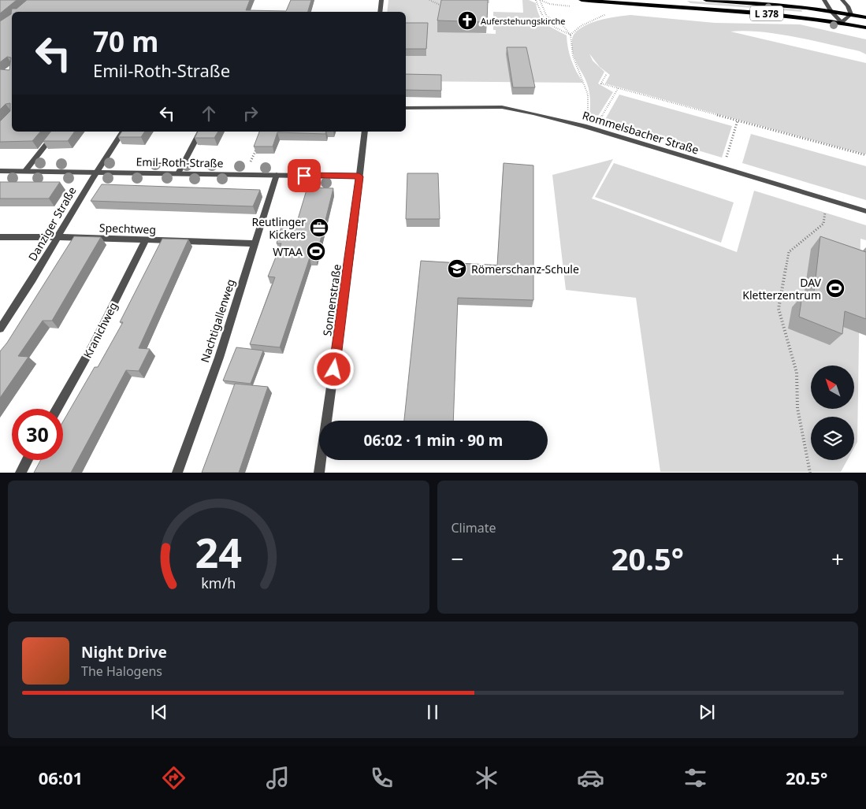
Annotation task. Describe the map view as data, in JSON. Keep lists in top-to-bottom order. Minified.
{"streets":{"main road":["L 378"],"street":["Rommelsbacher Straße","Emil-Roth-Straße","Danziger Straße","Spechtweg","Sonnenstraße","Nachtigallenweg","Kranichweg"]},"crossings":[["Emil-Roth-Straße","Danziger Straße"],["Emil-Roth-Straße","Sonnenstraße"],["Emil-Roth-Straße","Nachtigallenweg"],["Danziger Straße","Spechtweg"],["Spechtweg","Nachtigallenweg"],["Spechtweg","Kranichweg"]],"places":{"church":["Auferstehungskirche"],"office":["Reutlinger Kickers"],"sports":["WTAA","DAV Kletterzentrum"],"school or university":["Römerschanz-Schule"]},"north":"top left","page":{"turn":["70 m","Emil-Roth-Straße"],"limit":"30","trip":"06:02 · 1 min · 90 m","tile":"Climate","heat":["−","20.5°","+"],"song":["Night Drive","The Halogens"],"tabs":["06:01","20.5°"],"gauge":["24","km/h"]}}
